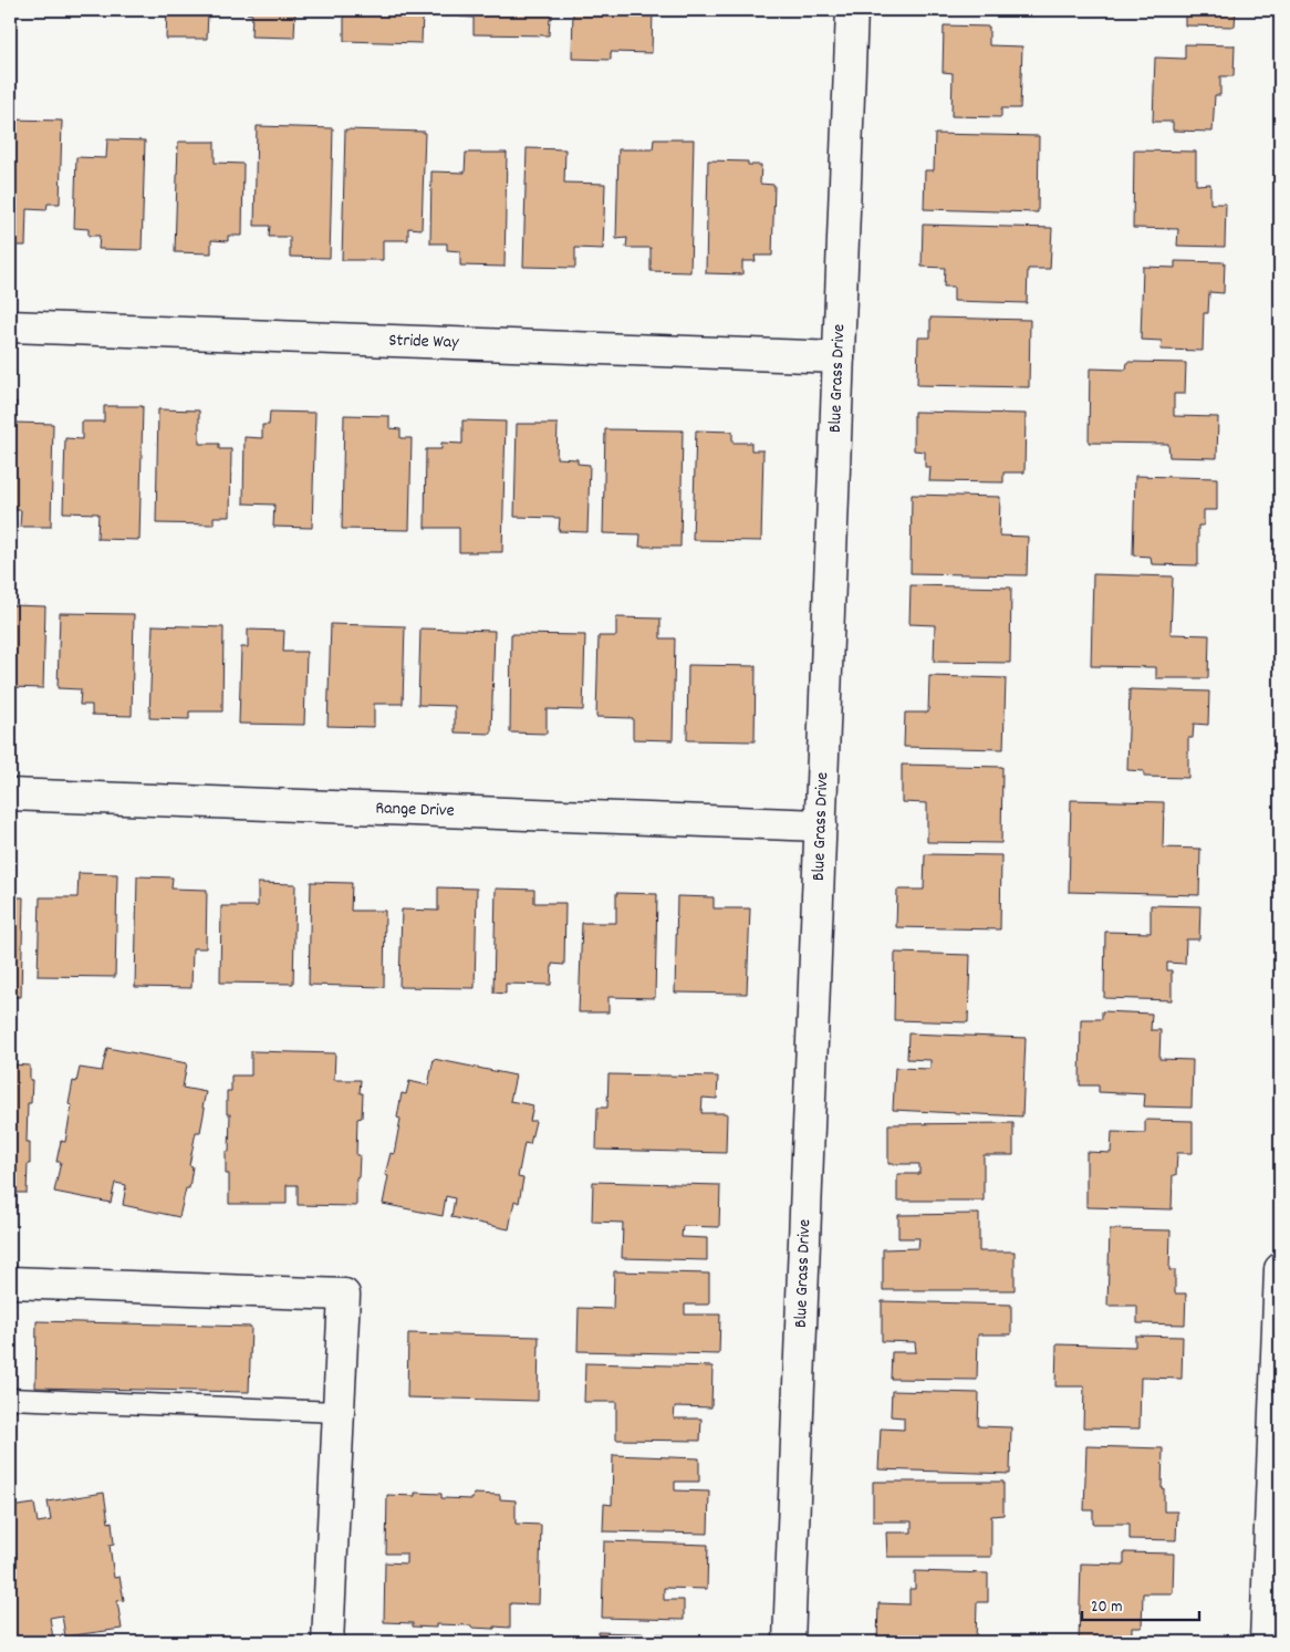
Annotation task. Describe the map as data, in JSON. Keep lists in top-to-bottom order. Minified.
{"streets":{"street":["Stride Way","Blue Grass Drive","Range Drive"]},"crossings":[["Stride Way","Blue Grass Drive"],["Blue Grass Drive","Range Drive"]],"scale_bar":"20 m"}
